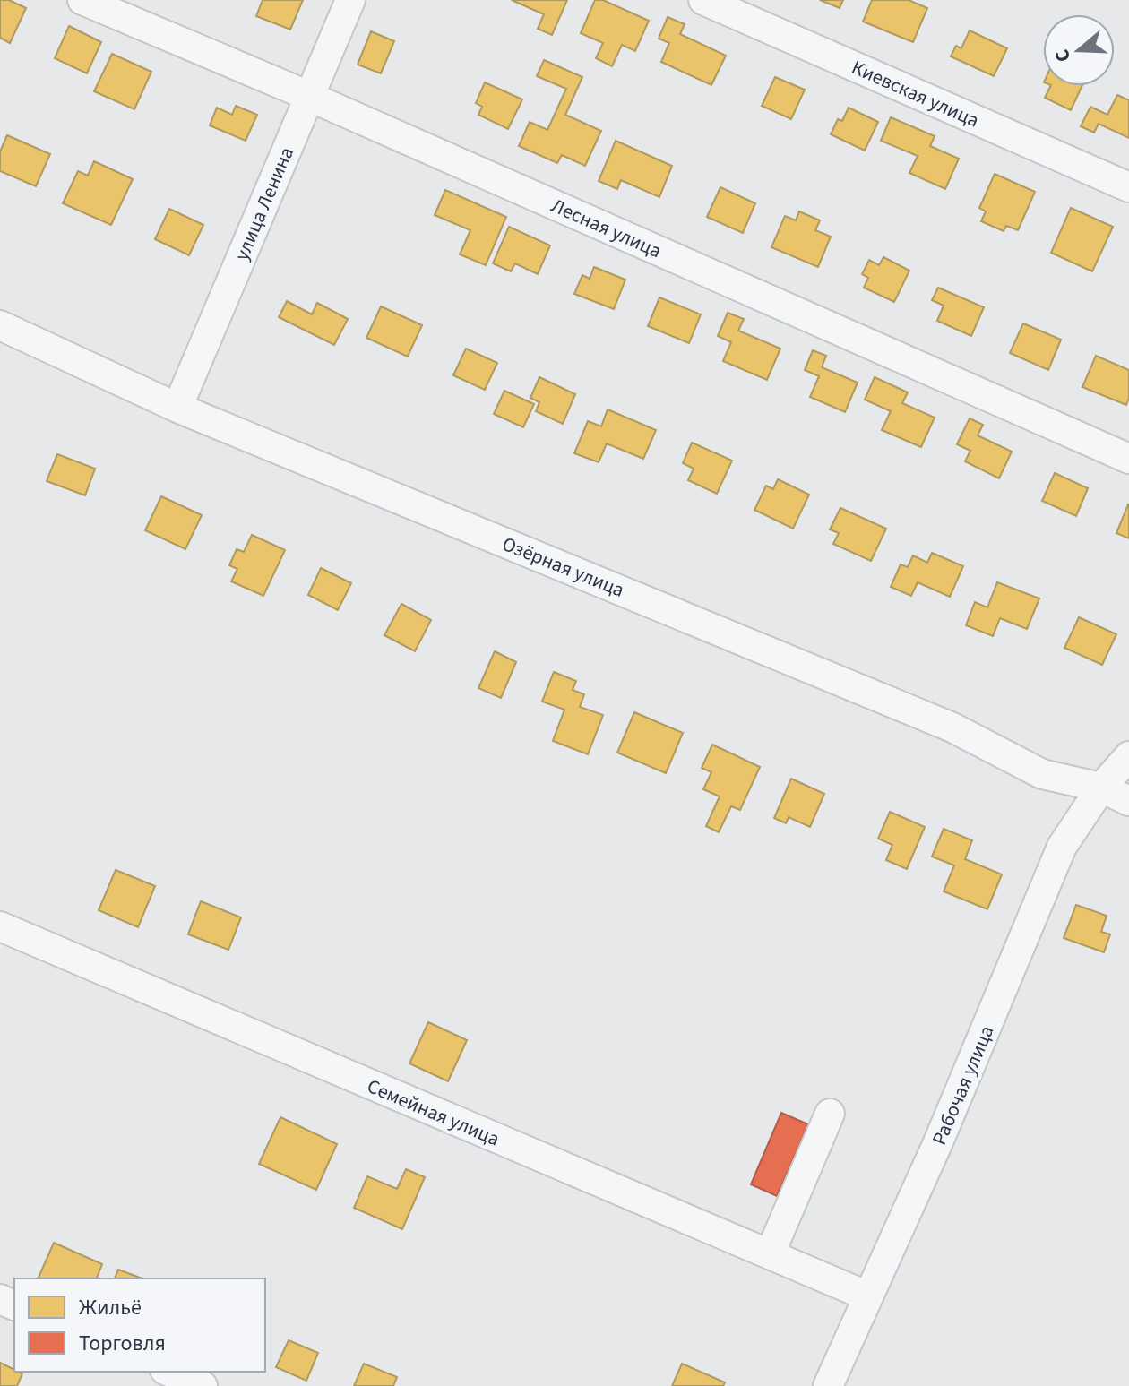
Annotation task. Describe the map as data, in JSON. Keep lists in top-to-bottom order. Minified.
{"streets":{"street":["Киевская улица","улица Ленина","Лесная улица","Озёрная улица","Рабочая улица","Семейная улица"]},"crossings":[["улица Ленина","Лесная улица"],["улица Ленина","Озёрная улица"],["Озёрная улица","Рабочая улица"],["Рабочая улица","Семейная улица"]],"legend":["Жильё","Торговля"],"north":"left"}
